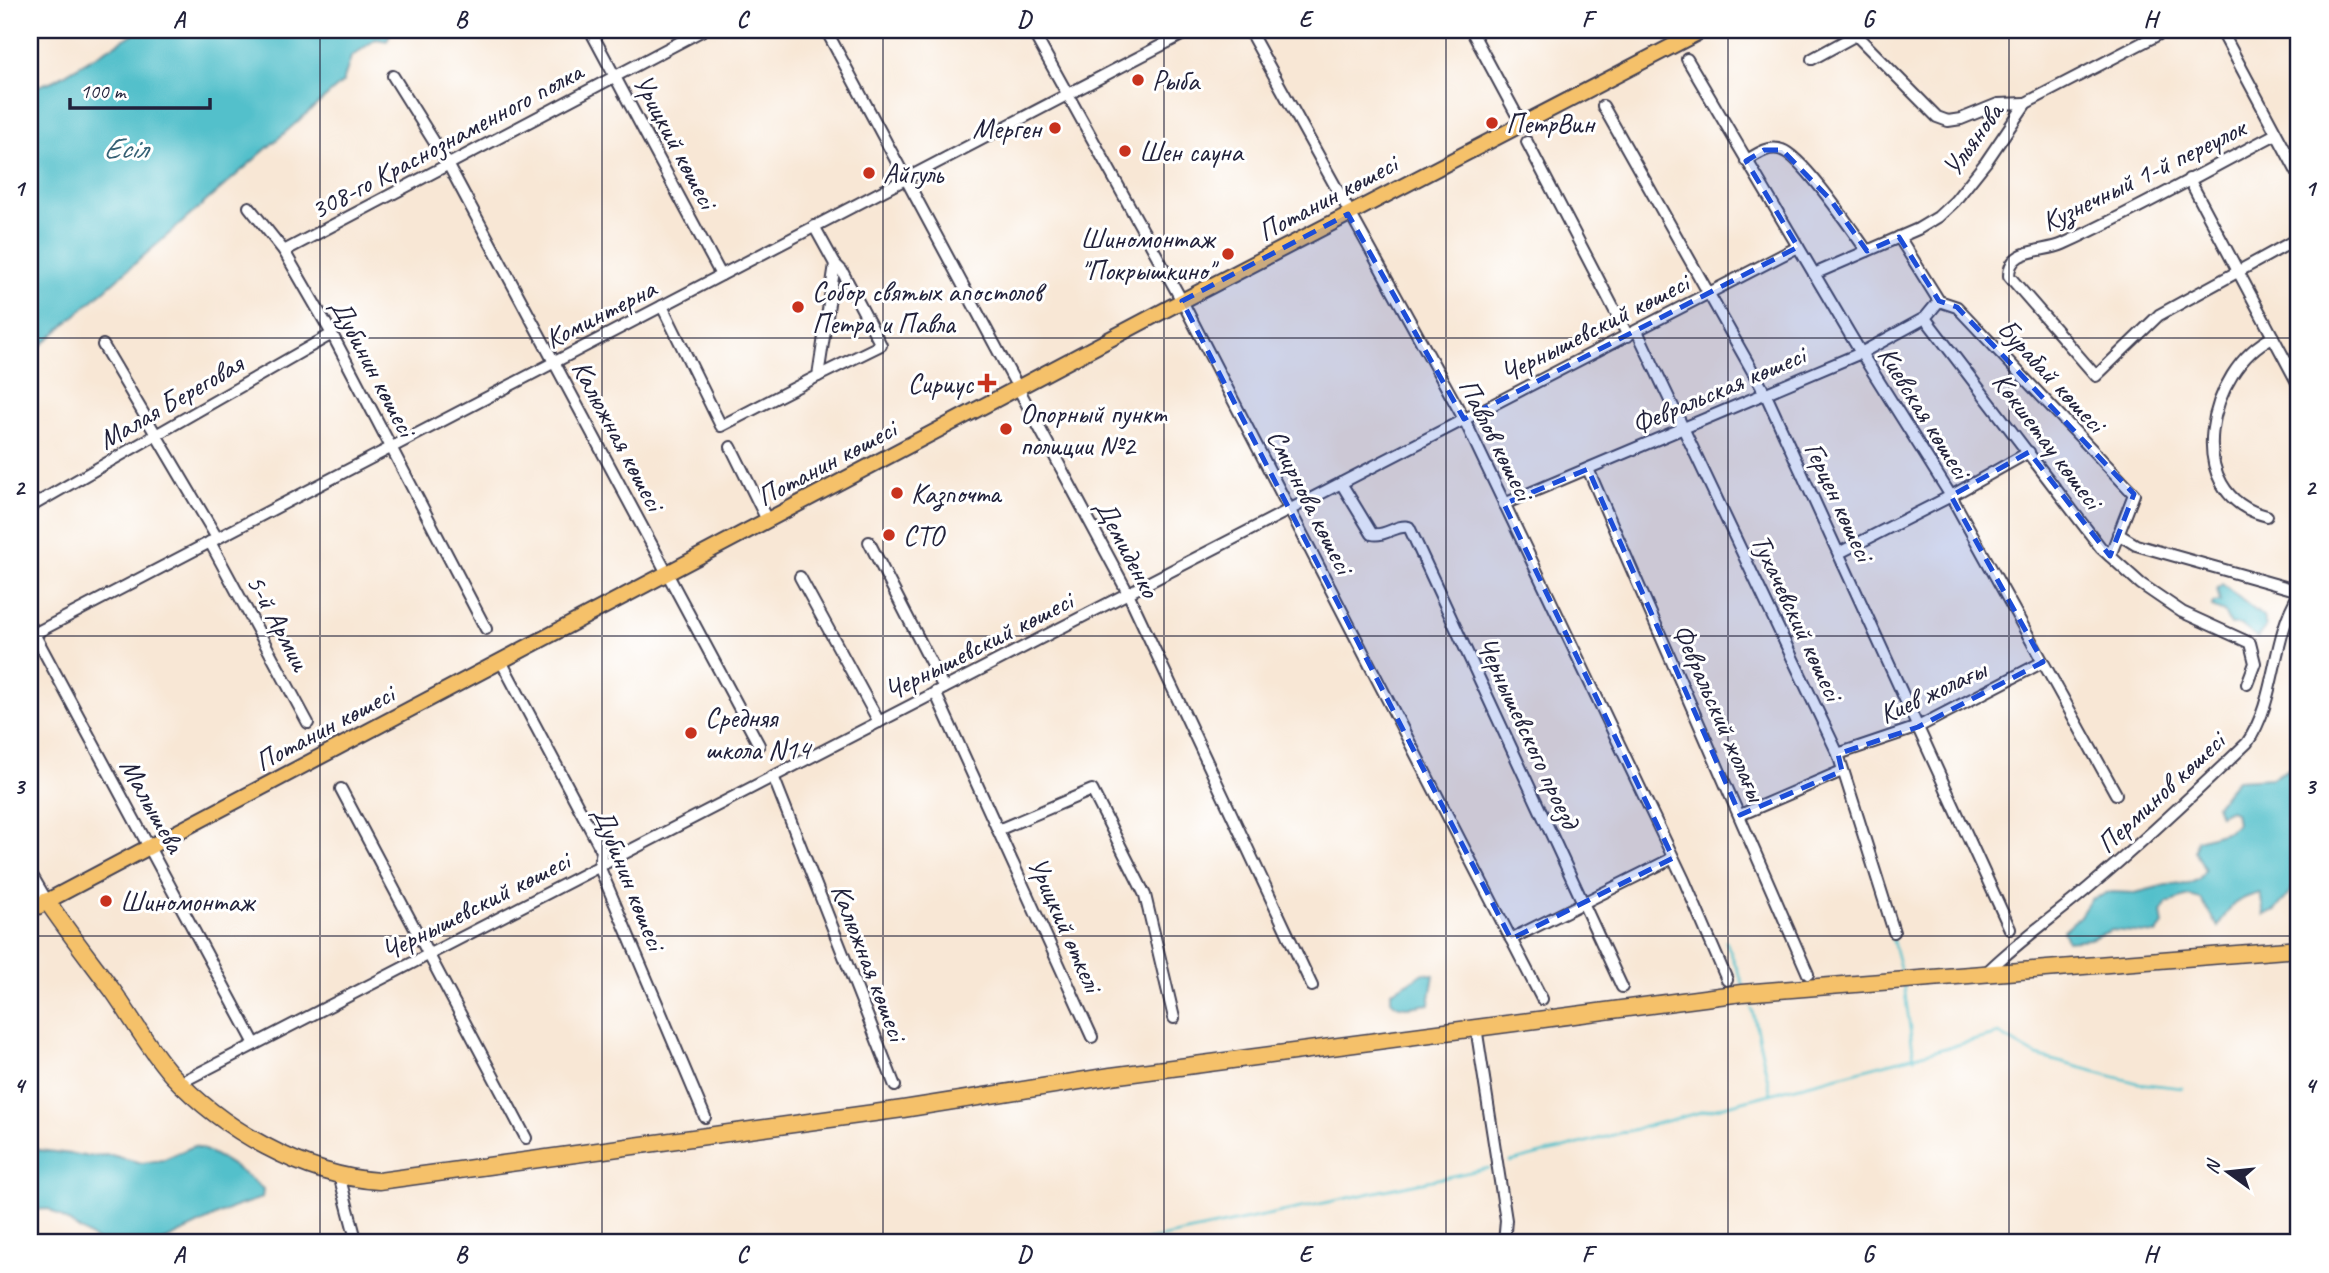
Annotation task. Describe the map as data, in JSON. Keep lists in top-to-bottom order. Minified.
{"streets":{"main road":["Потанин көшесі"],"street":["Ульянова","308-го Краснознаменного полка","Урицкий көшесі","Кузнечный 1-й переулок","Коминтерна","Чернышевский көшесі","Дубинин көшесі","Бурабай көшесі","Февральская көшесі","Малая Береговая","Киевская көшесі","Калюжная көшесі","Павлов көшесі","Көкшетау көшесі","Смирнова көшесі","Герцен көшесі","Демиденко","Тухачевский көшесі","5-й Армии","Киев жолағы","Февральский жолағы","Чернышевского проезд","Перминов көшесі","Малышева","Урицкий өткелі"]},"crossings":[["Ульянова","Бурабай көшесі"],["Ульянова","Киевская көшесі"],["308-го Краснознаменного полка","Урицкий көшесі"],["308-го Краснознаменного полка","Дубинин көшесі"],["308-го Краснознаменного полка","Калюжная көшесі"],["Урицкий көшесі","Коминтерна"],["Потанин көшесі","Дубинин көшесі"],["Потанин көшесі","Калюжная көшесі"],["Потанин көшесі","Павлов көшесі"],["Потанин көшесі","Смирнова көшесі"],["Потанин көшесі","Демиденко"],["Потанин көшесі","Малышева"],["Коминтерна","Дубинин көшесі"],["Коминтерна","Калюжная көшесі"],["Коминтерна","Смирнова көшесі"],["Коминтерна","Демиденко"],["Коминтерна","5-й Армии"],["Коминтерна","Малышева"],["Чернышевский көшесі","Дубинин көшесі"],["Чернышевский көшесі","Киевская көшесі"],["Чернышевский көшесі","Калюжная көшесі"],["Чернышевский көшесі","Павлов көшесі"],["Чернышевский көшесі","Смирнова көшесі"],["Чернышевский көшесі","Герцен көшесі"],["Чернышевский көшесі","Демиденко"],["Чернышевский көшесі","Тухачевский көшесі"],["Чернышевский көшесі","Чернышевского проезд"],["Чернышевский көшесі","Малышева"],["Чернышевский көшесі","Урицкий өткелі"],["Дубинин көшесі","Малая Береговая"],["Бурабай көшесі","Февральская көшесі"],["Бурабай көшесі","Көкшетау көшесі"],["Бурабай көшесі","Перминов көшесі"],["Февральская көшесі","Киевская көшесі"],["Февральская көшесі","Павлов көшесі"],["Февральская көшесі","Көкшетау көшесі"],["Февральская көшесі","Герцен көшесі"],["Февральская көшесі","Тухачевский көшесі"],["Февральская көшесі","Февральский жолағы"],["Малая Береговая","5-й Армии"],["Киевская көшесі","Киев жолағы"],["Герцен көшесі","Киев жолағы"],["Тухачевский көшесі","Киев жолағы"]],"water":["Есіл"],"places":{"other":["Рыба","ПетрВин","Мерген","Шен сауна","Айгуль","Шиномонтаж \"Покрышкино\"","Собор святых апостолов Петра и Павла","Опорный пункт полиции №2","Казпочта","СТО","Средняя школа N14","Шиномонтаж"],"health":["Сириус"]},"scale_bar":"100 m","north":"left","grid":{"columns":["A","B","C","D","E","F","G","H"],"rows":["1","2","3","4"]}}
